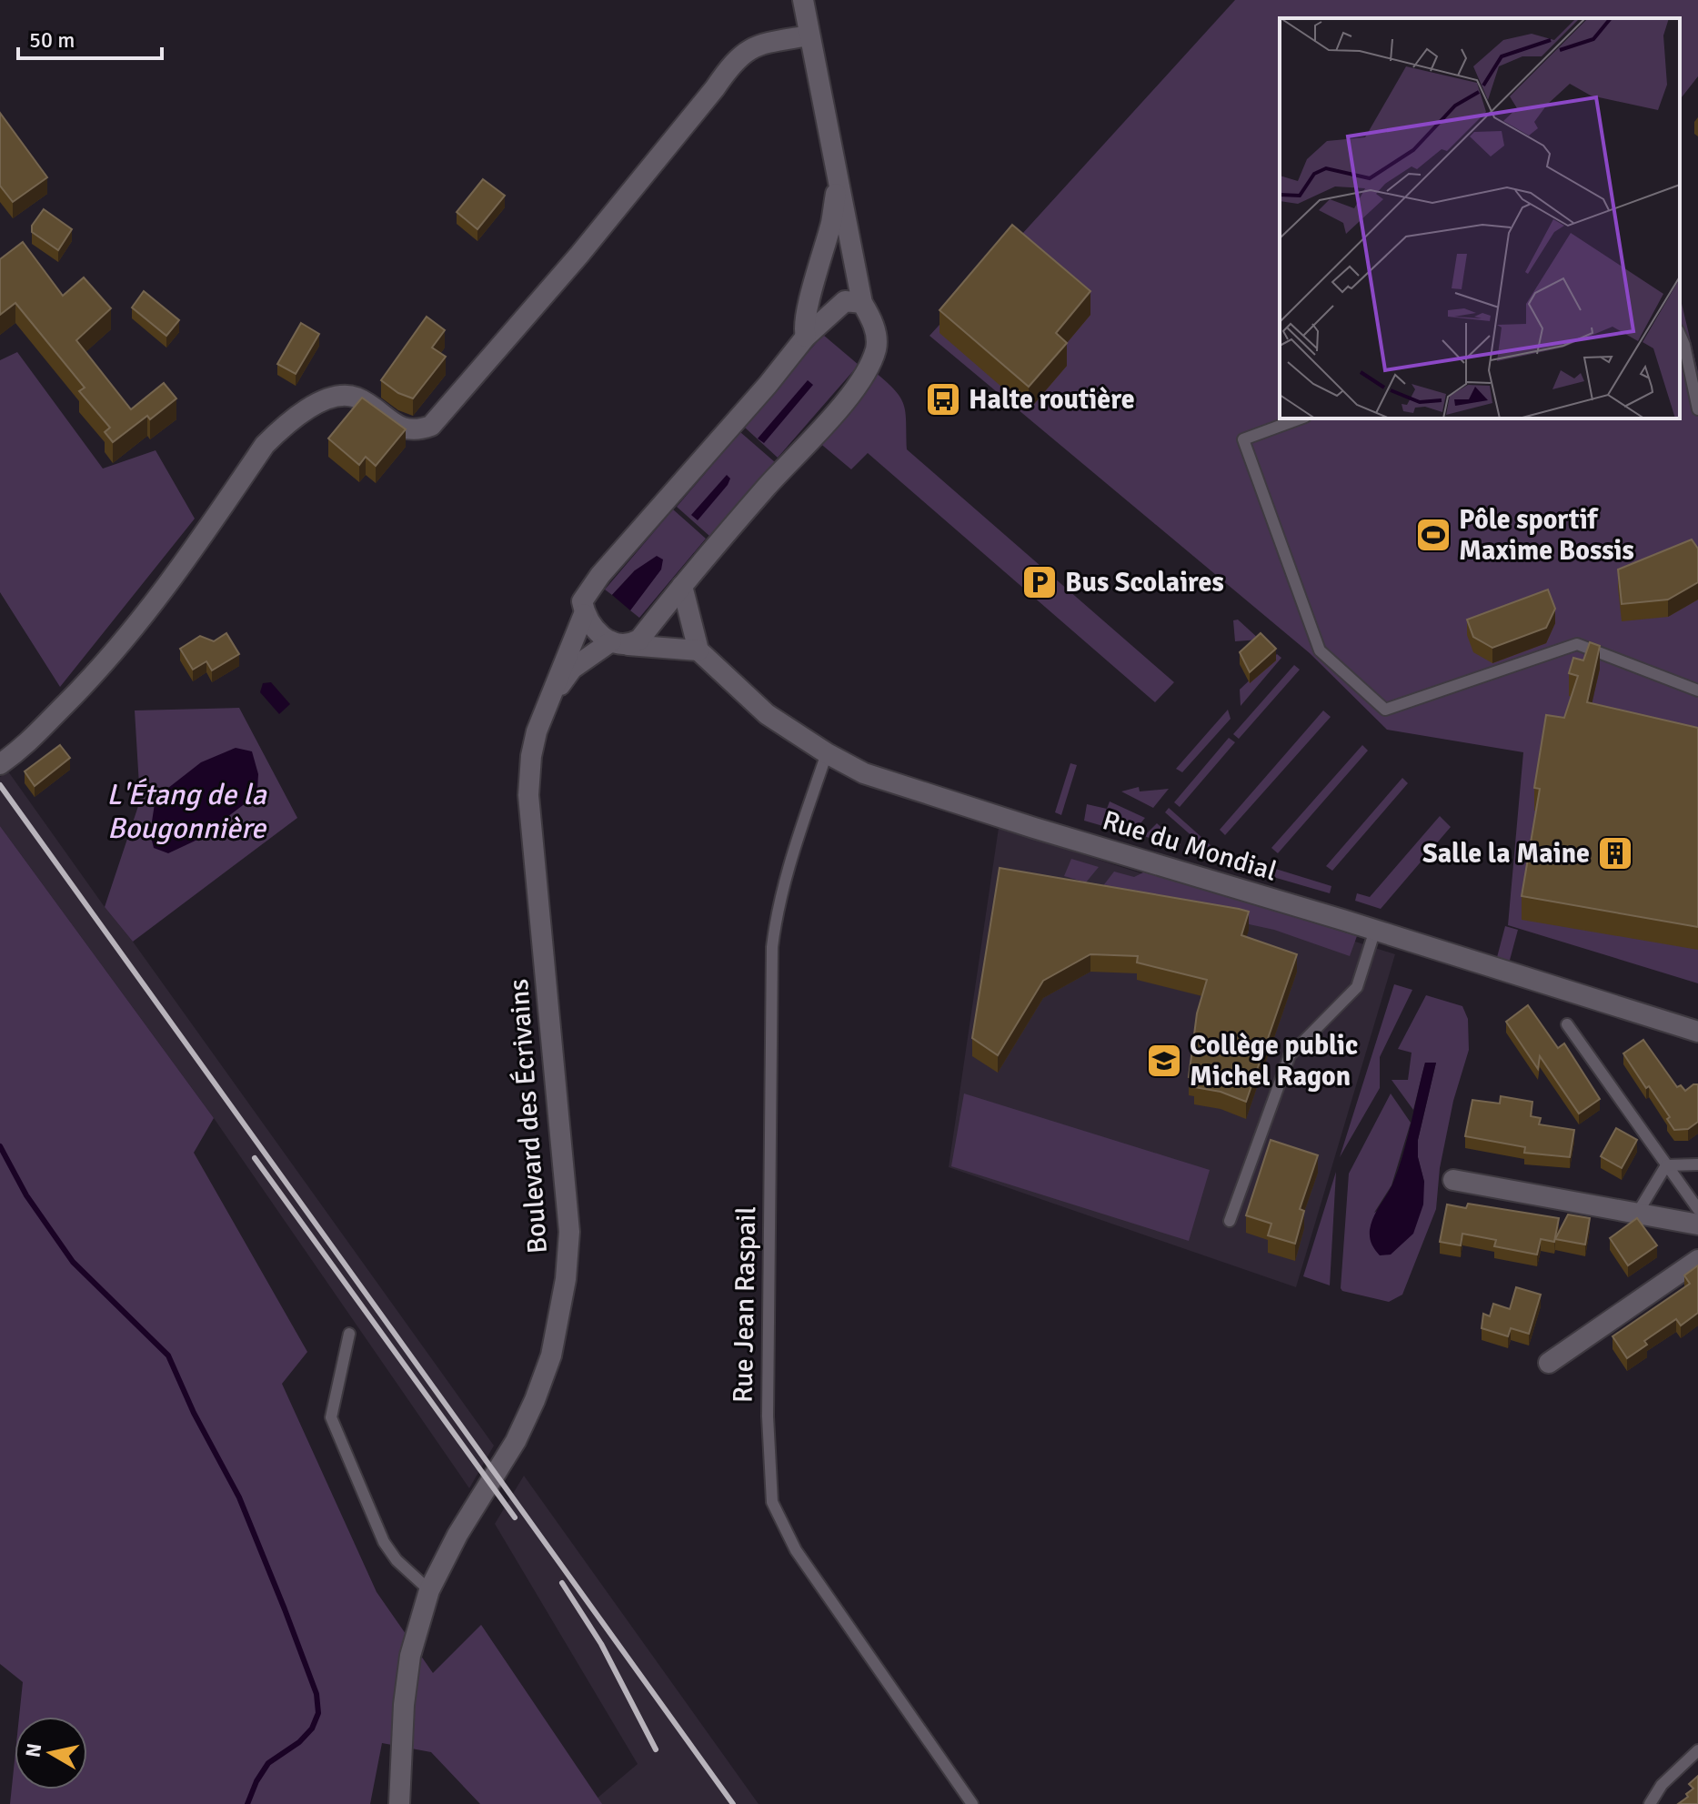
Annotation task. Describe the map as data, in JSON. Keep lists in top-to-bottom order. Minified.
{"streets":{"street":["Rue du Mondial","Boulevard des Écrivains"],"lane":["Rue Jean Raspail"]},"crossings":[["Rue du Mondial","Rue Jean Raspail"]],"water":["L'Étang de la Bougonnière"],"places":{"bus stop":["Halte routière"],"sports":["Pôle sportif Maxime Bossis"],"parking":["Bus Scolaires"],"building":["Salle la Maine"],"school or university":["Collège public Michel Ragon"]},"scale_bar":"50 m","north":"left"}
